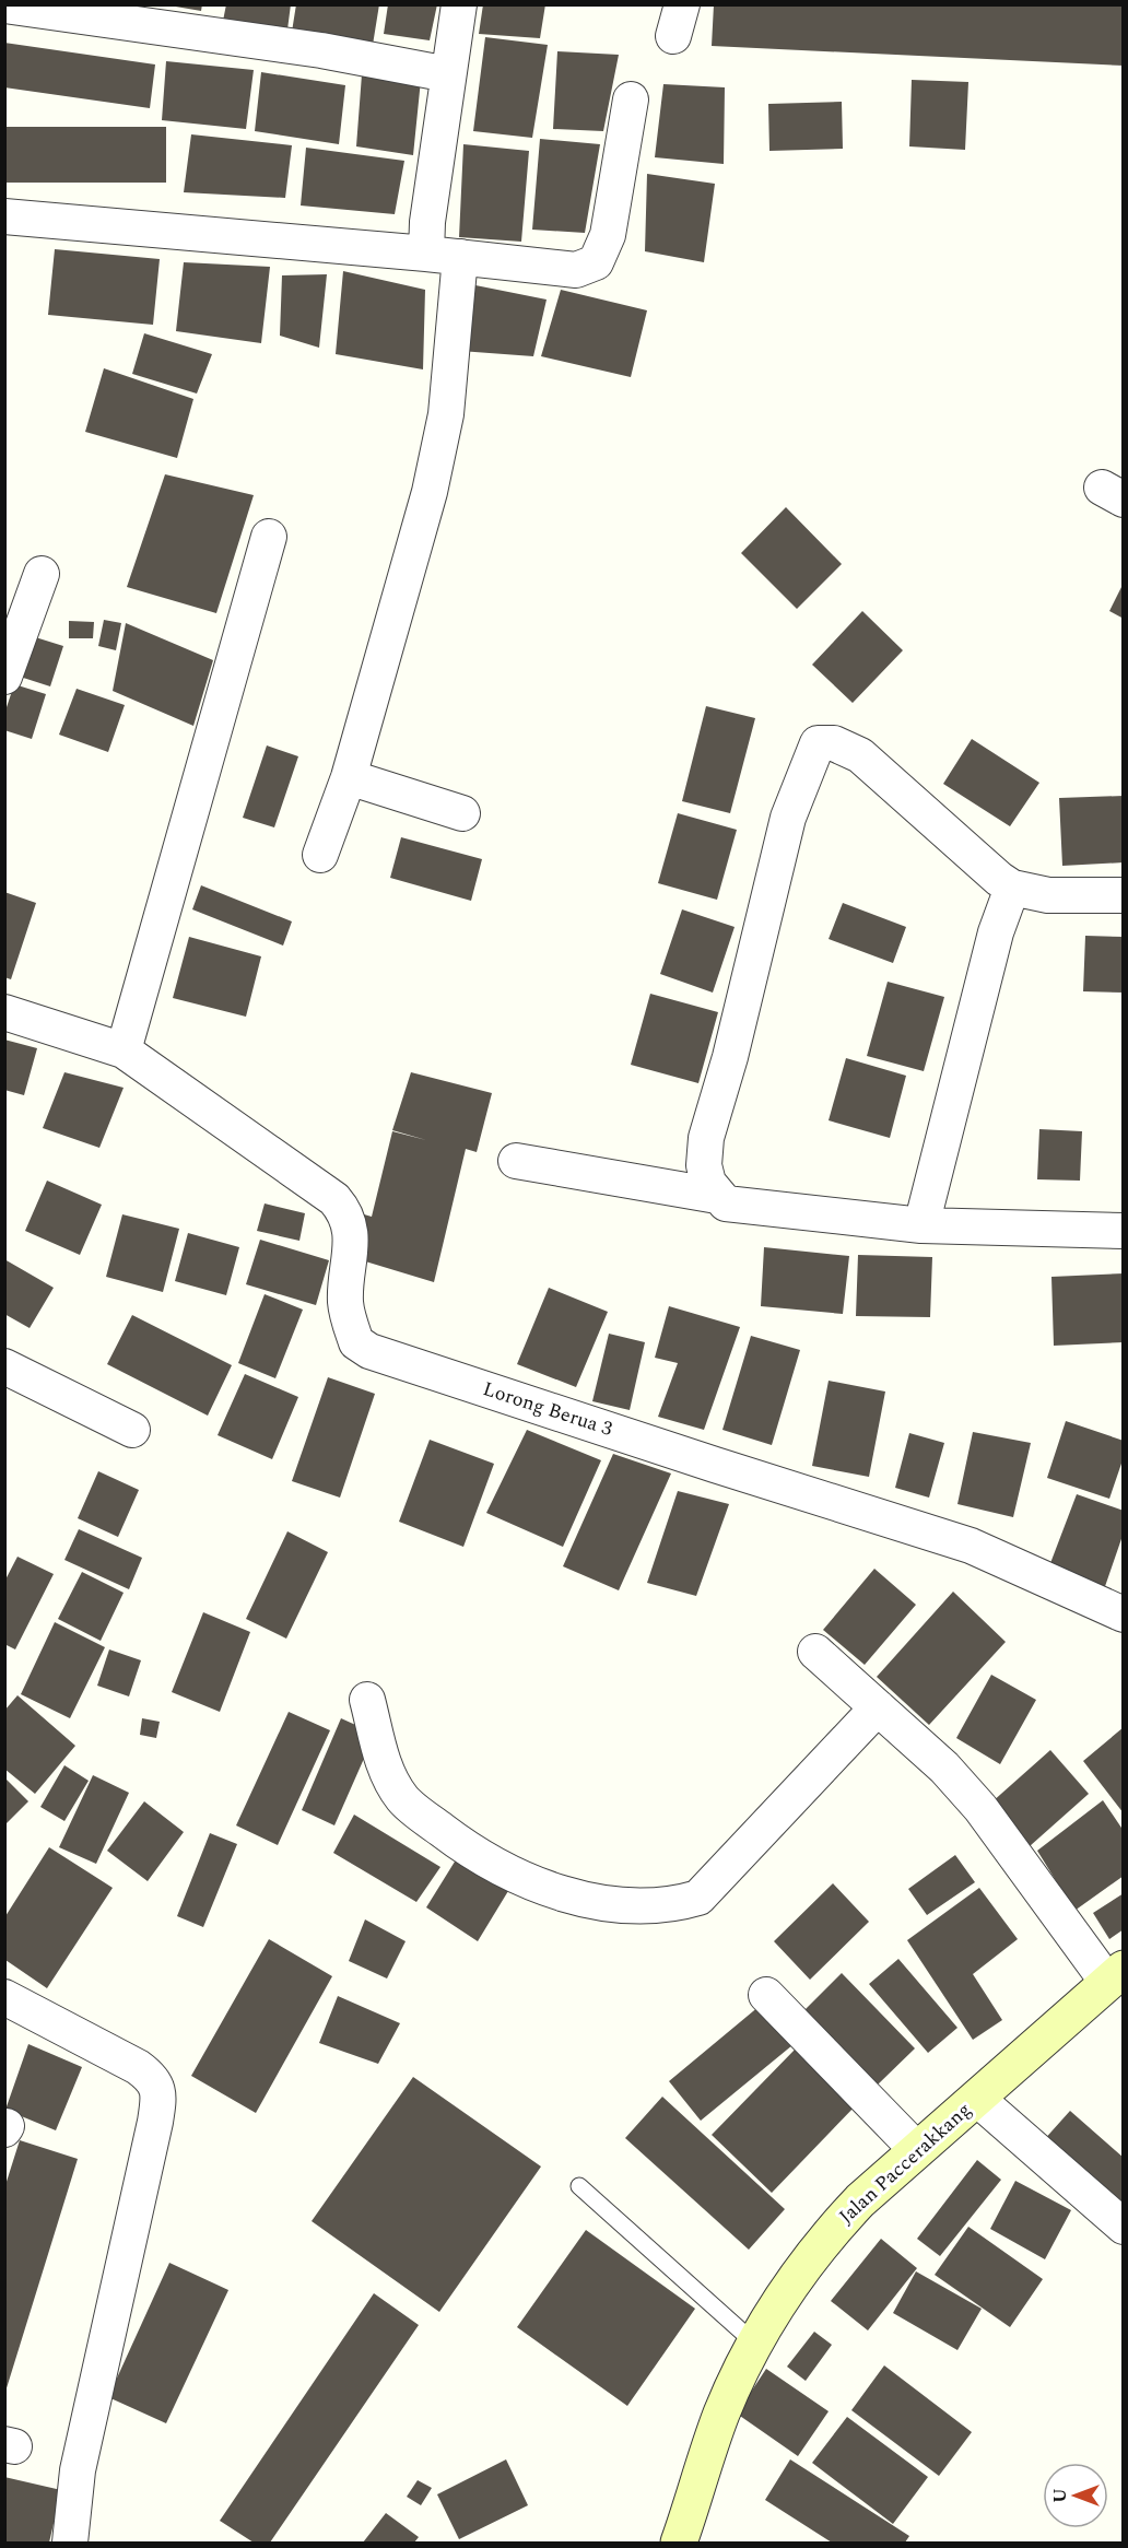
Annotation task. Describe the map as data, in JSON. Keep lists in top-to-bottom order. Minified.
{"streets":{"main road":["Jalan Paccerakkang"],"street":["Lorong Berua 3"]},"north":"left"}
